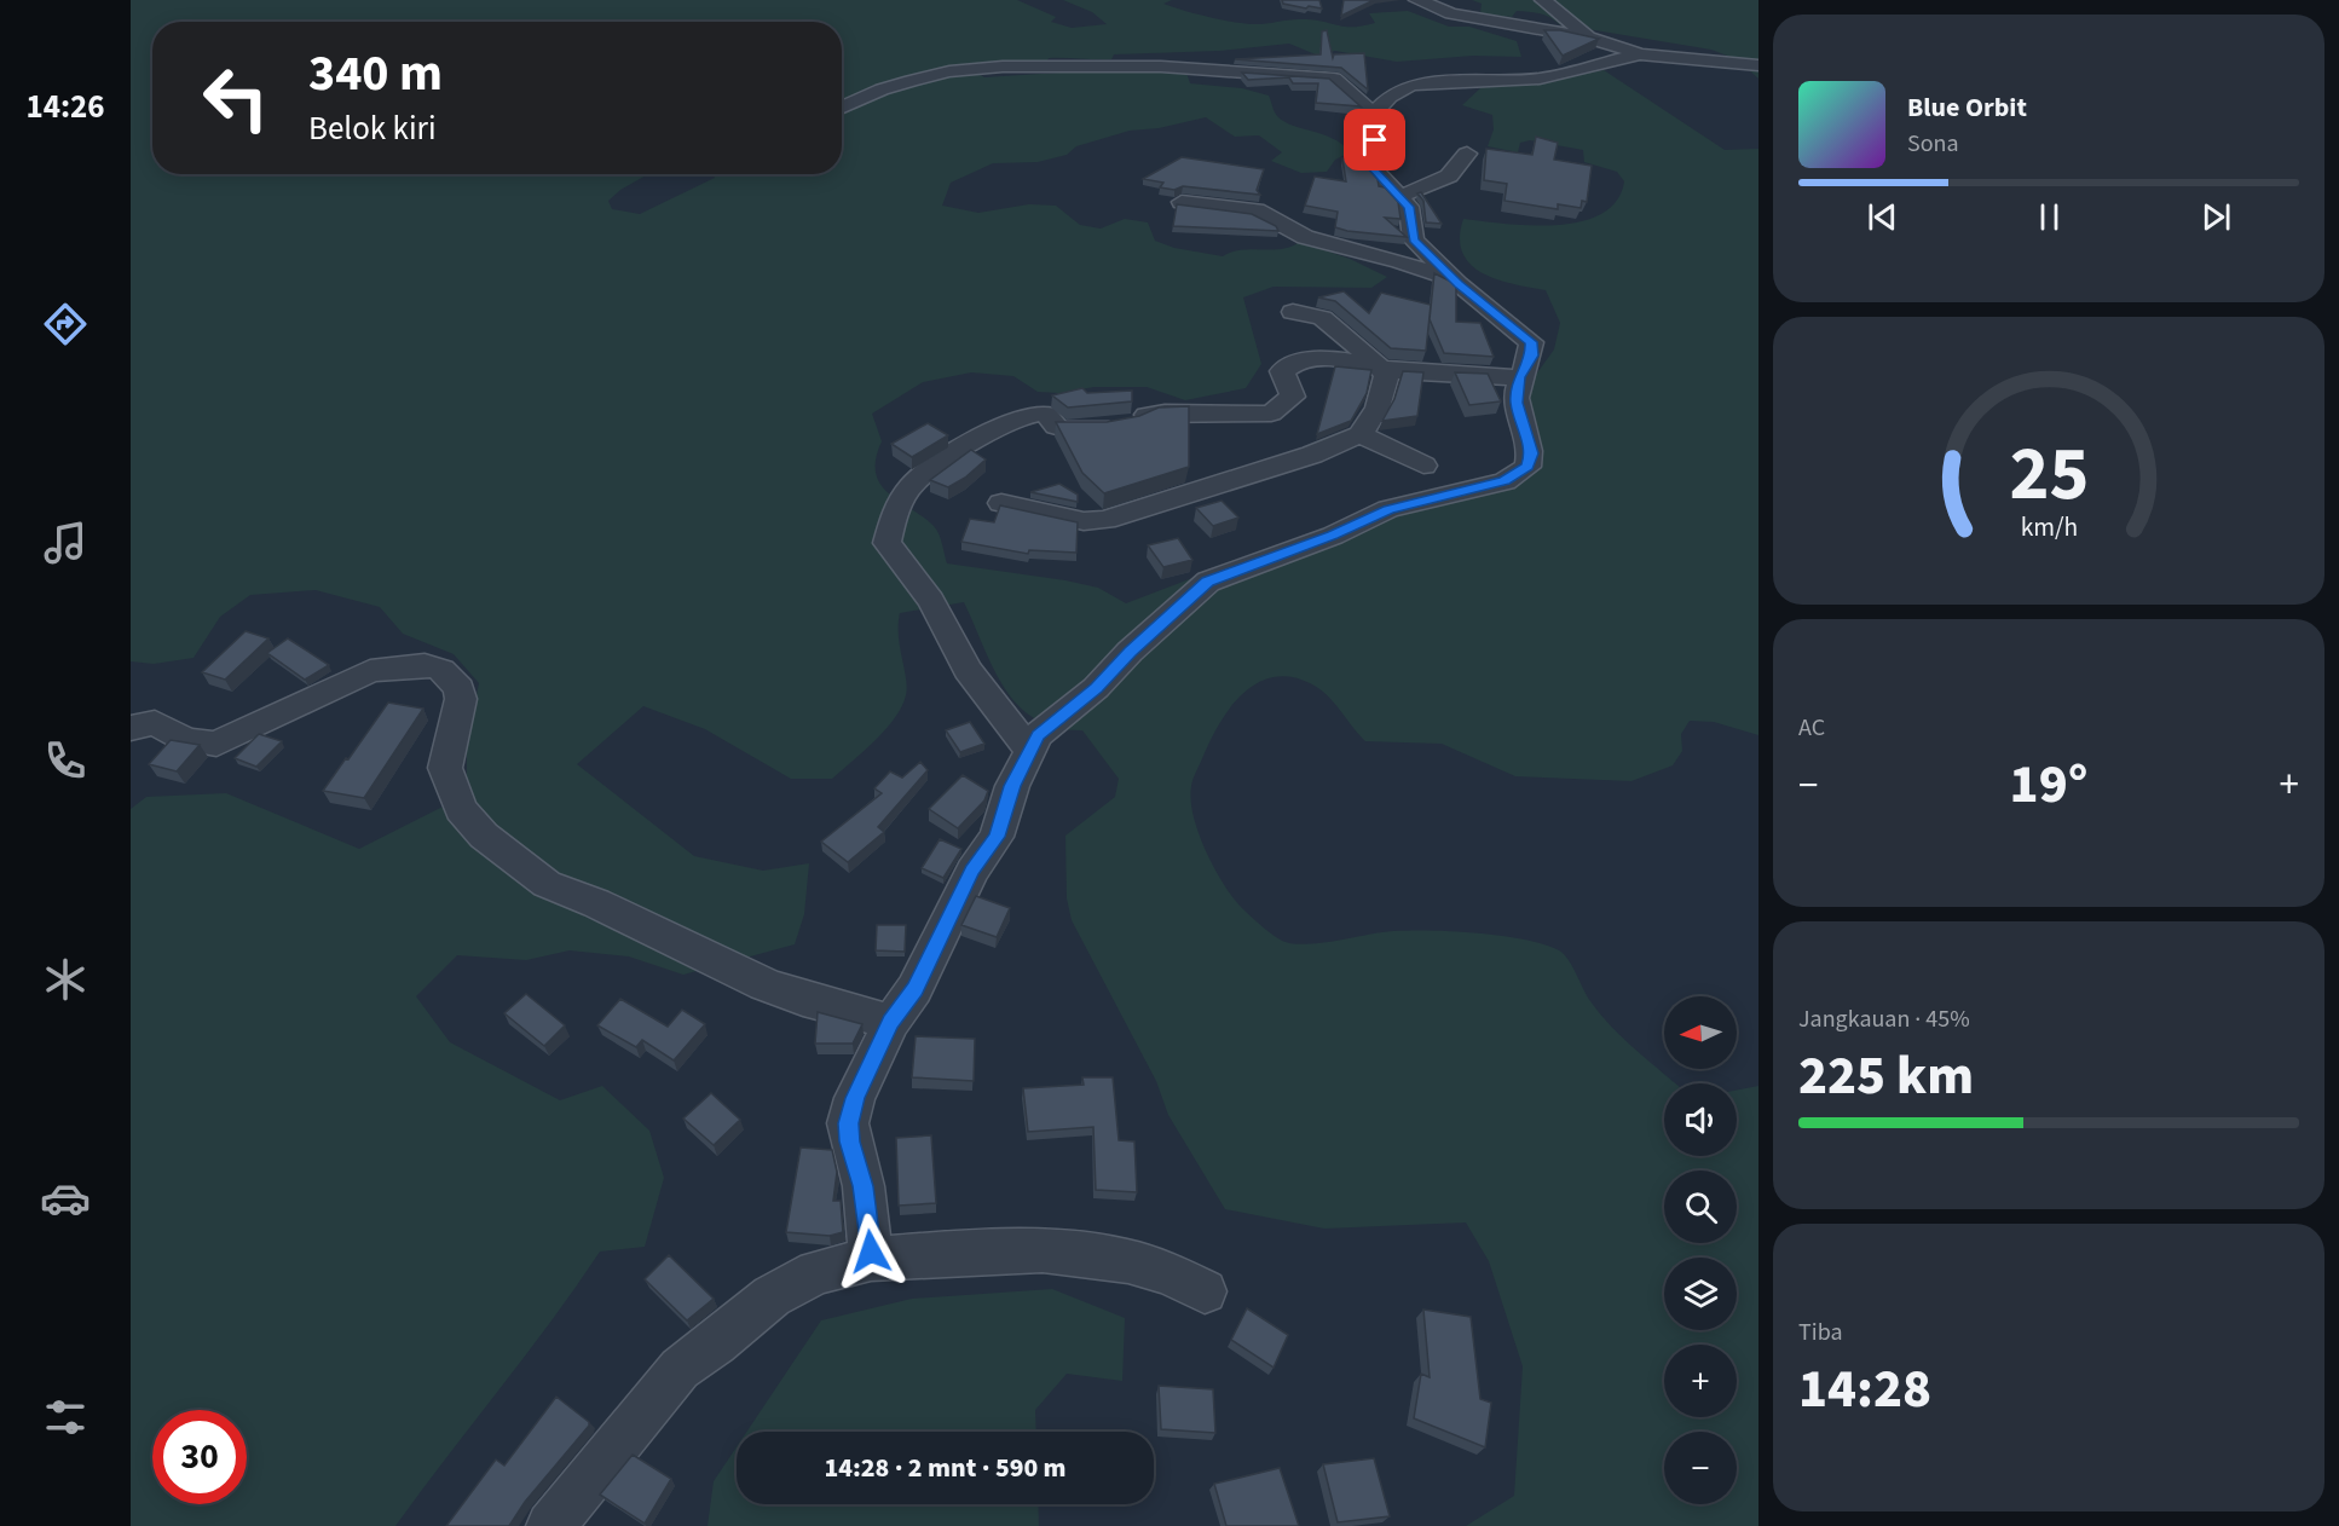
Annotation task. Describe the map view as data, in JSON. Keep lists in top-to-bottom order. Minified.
{"north":"left","page":{"tabs":"14:26","turn":["340 m","Belok kiri"],"song":["Blue Orbit","Sona"],"tile":["AC",["Jangkauan · 45%","225 km"],["Tiba","14:28"]],"heat":["−","19°","+"],"map_buttons":["+","−"],"limit":"30","trip":"14:28 · 2 mnt · 590 m","gauge":["25","km/h"]}}
